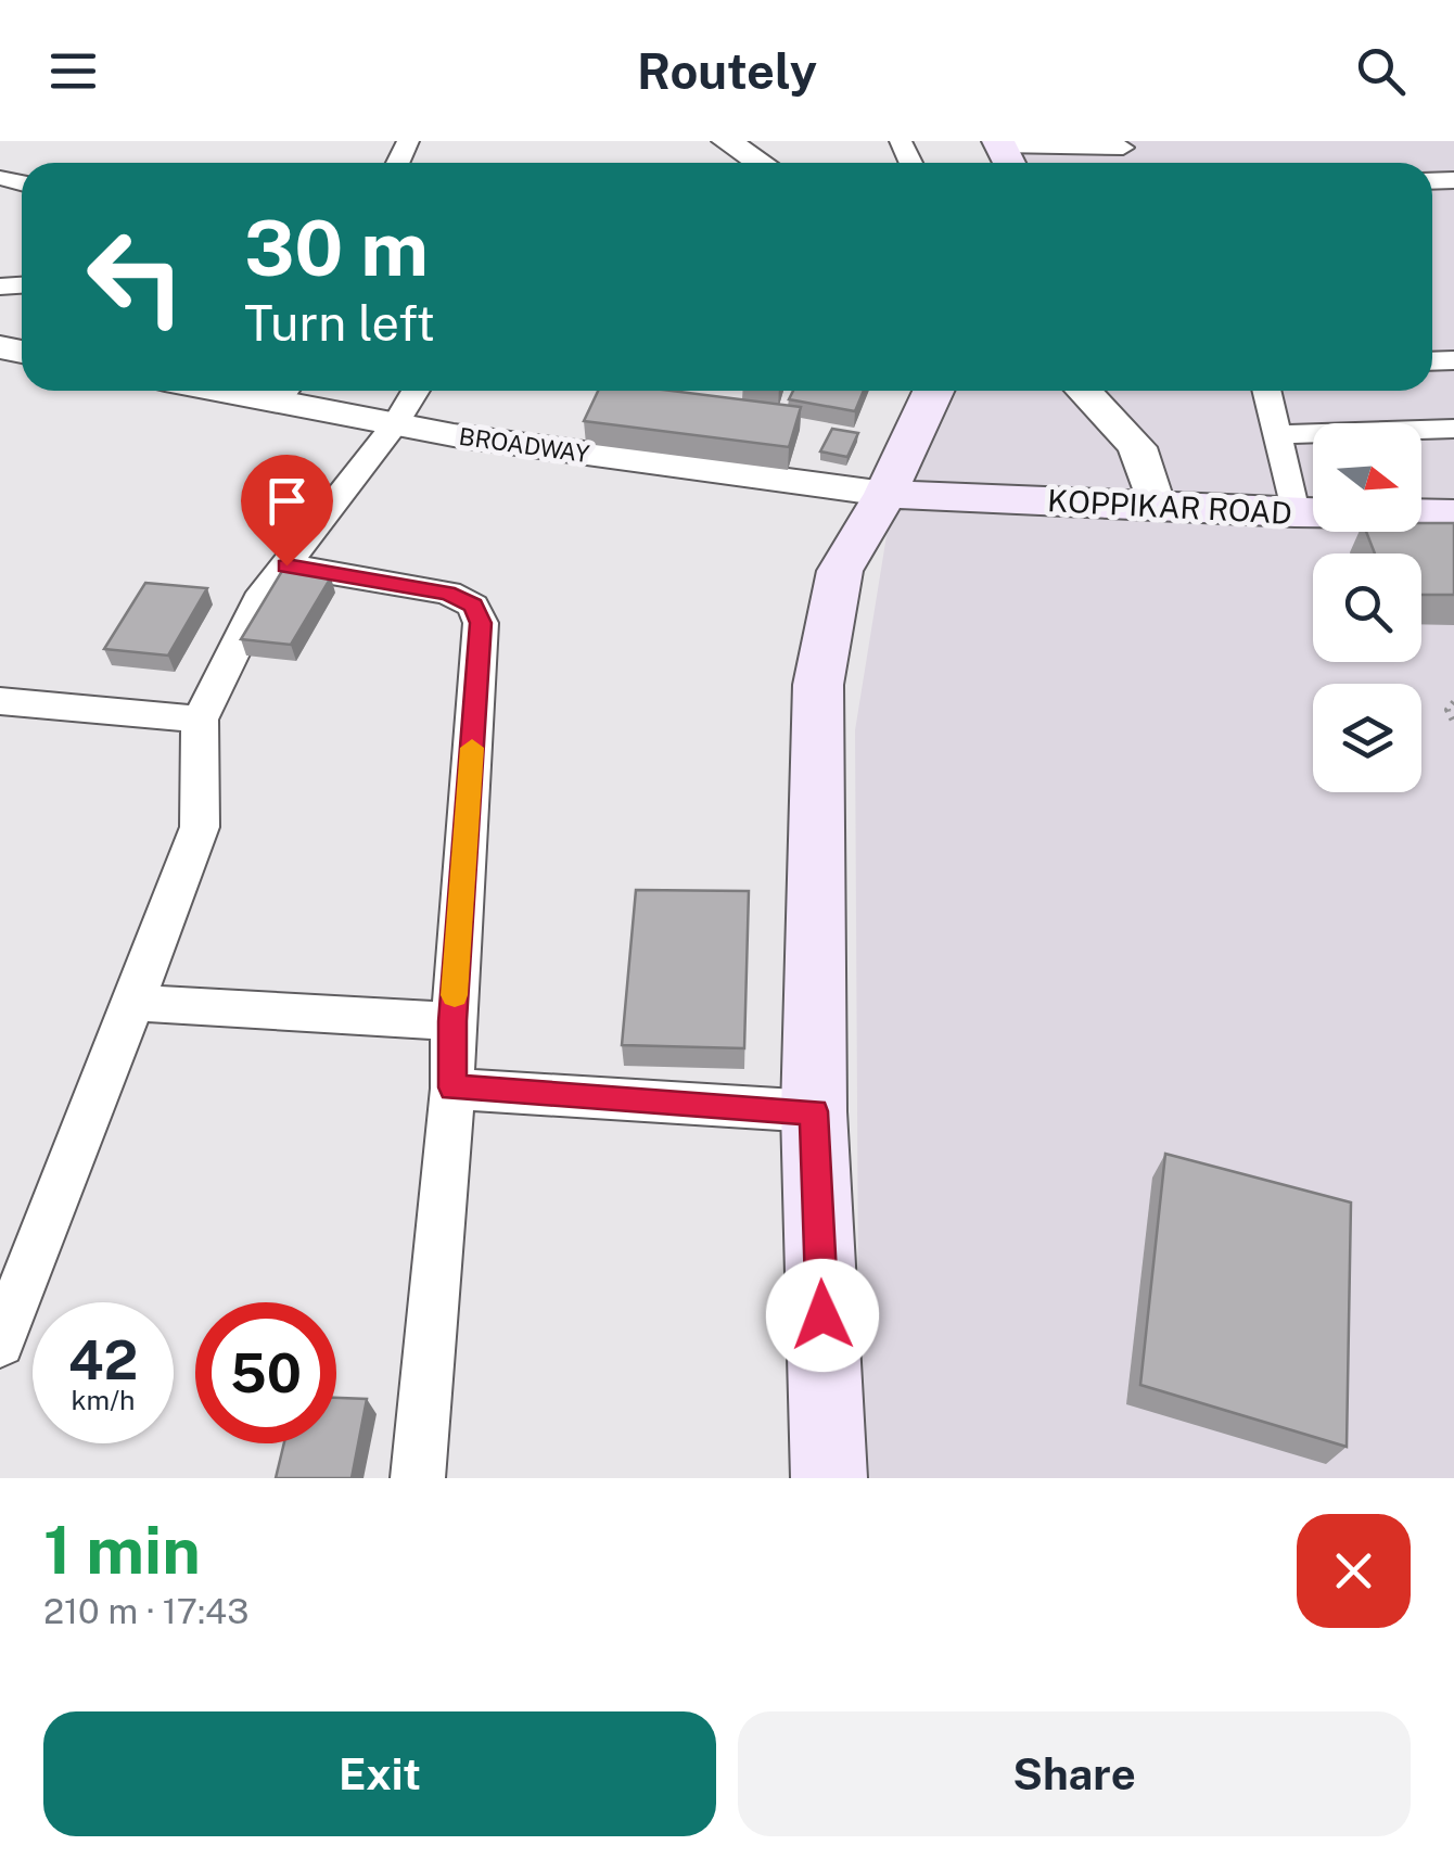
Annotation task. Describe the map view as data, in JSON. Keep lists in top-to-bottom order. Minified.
{"streets":{"main road":["KOPPIKAR ROAD"],"street":["BROADWAY"]},"crossings":[["BROADWAY","KOPPIKAR ROAD"]],"north":"right","page":{"header":"Routely","turn":["30 m","Turn left"],"speed":"42 km/h","limit":"50","heading":["1 min","210 m · 17:43"],"buttons":["Exit","Share"]}}
